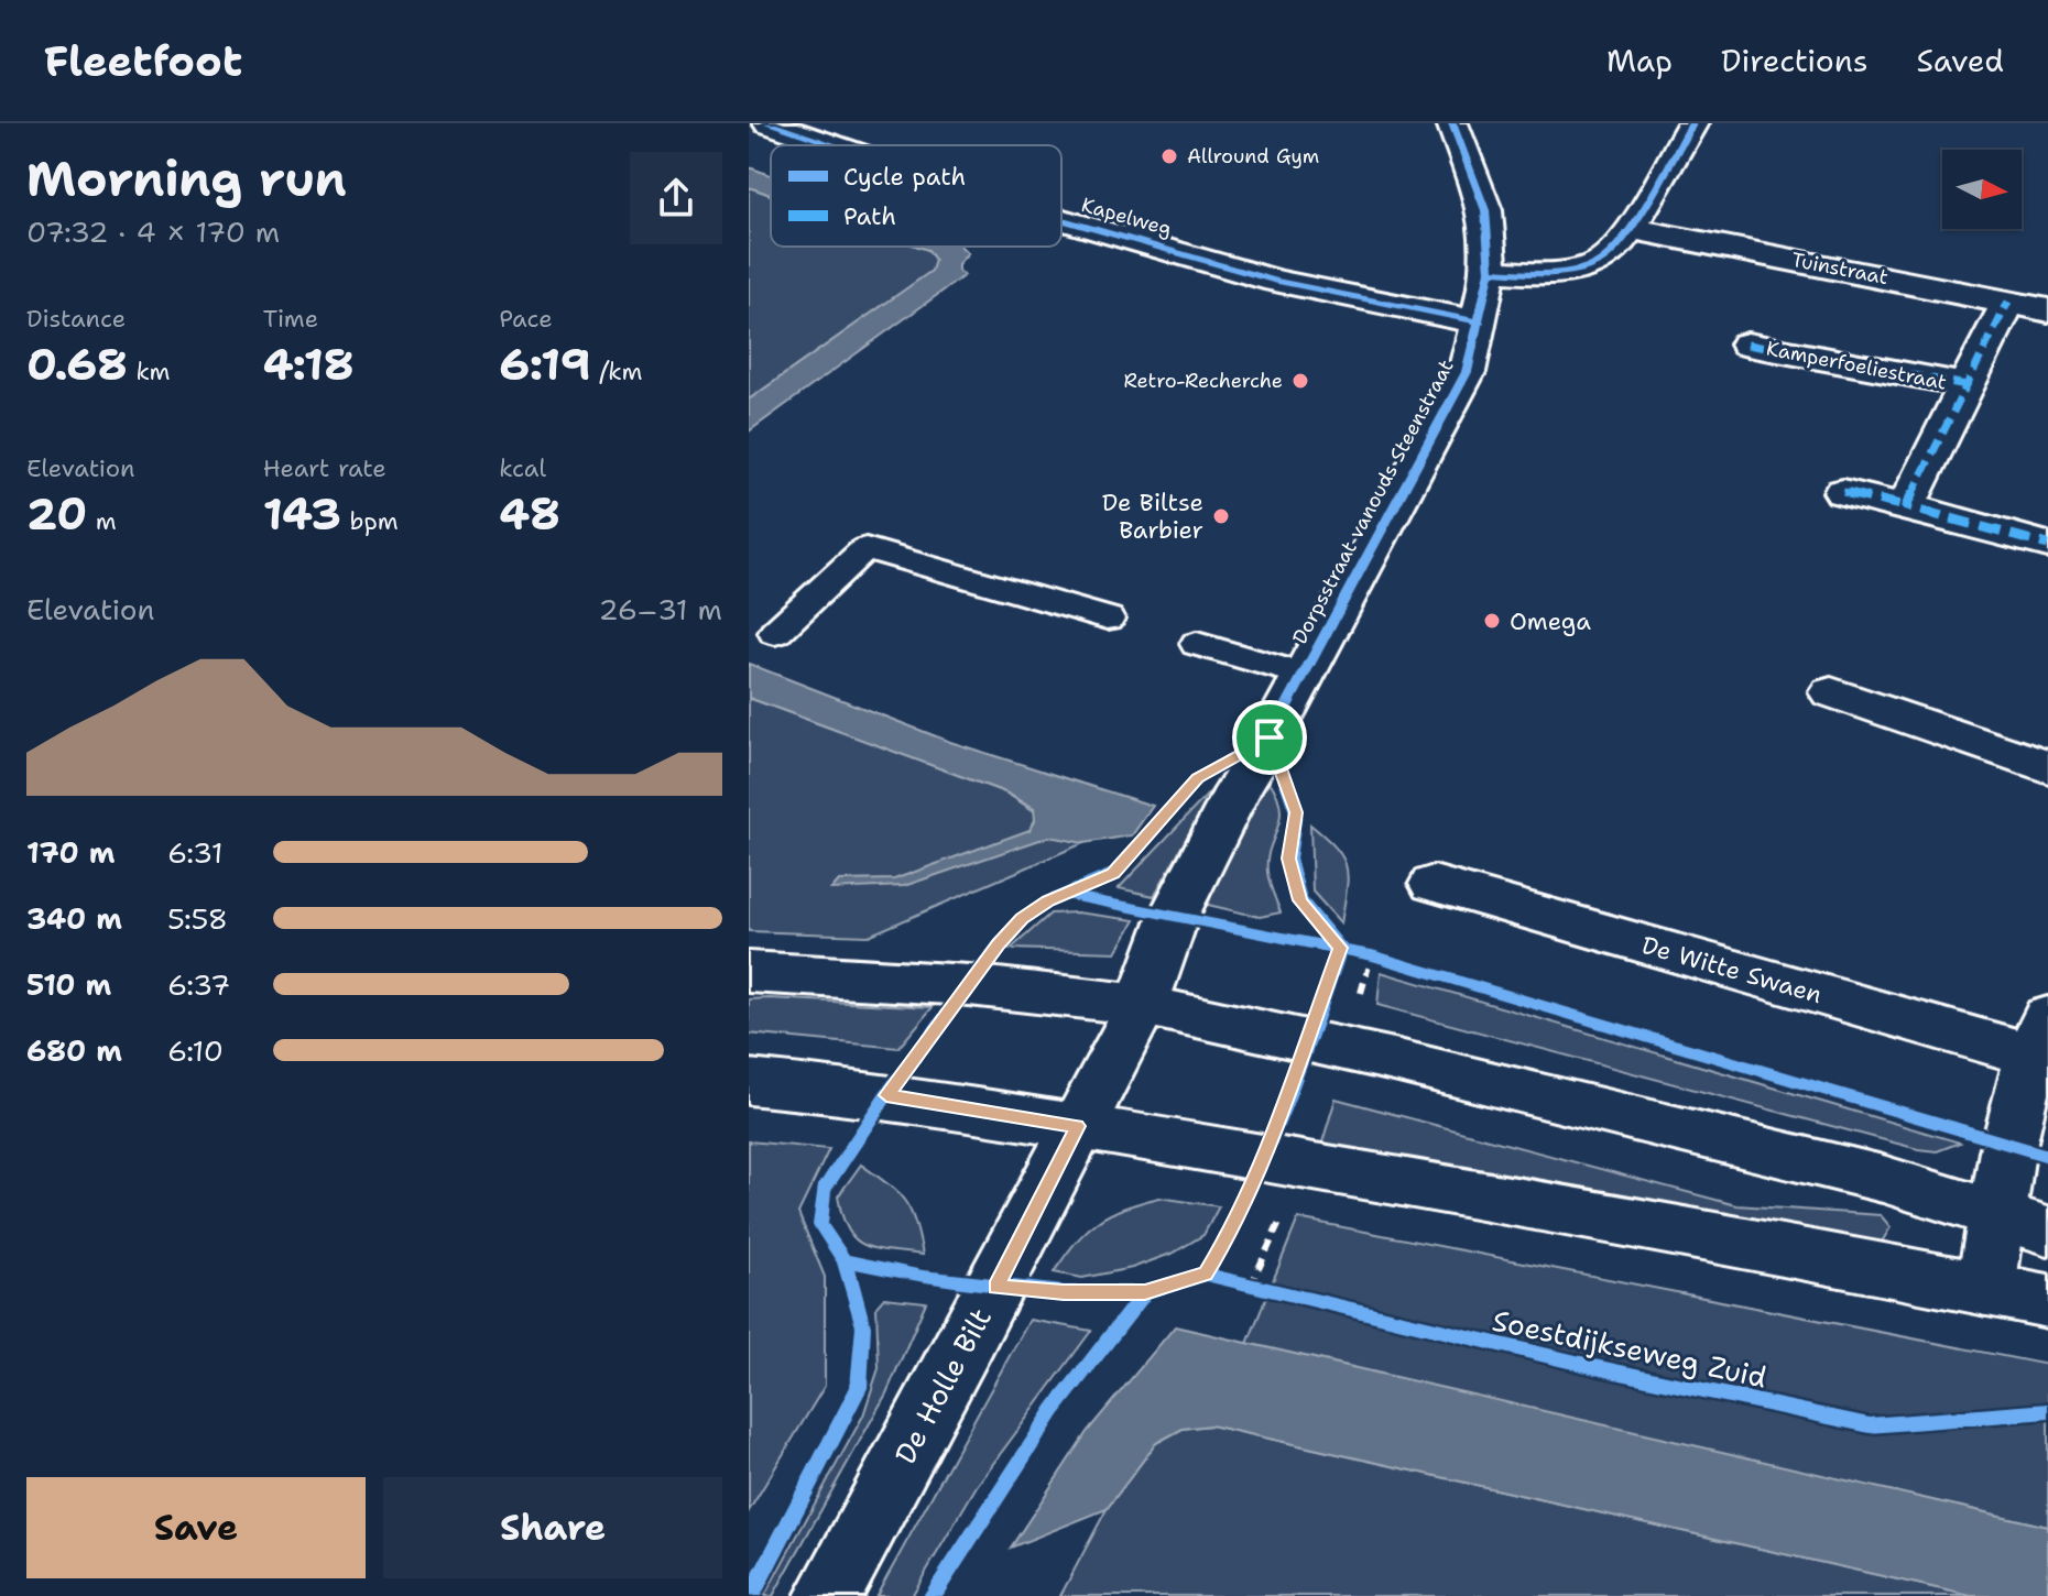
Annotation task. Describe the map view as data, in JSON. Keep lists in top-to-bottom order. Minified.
{"streets":{"street":["Kapelweg","Tuinstraat","Kamperfoeliestraat","Dorpsstraat vanouds Steenstraat","De Witte Swaen","De Holle Bilt"],"cycle path":["Soestdijkseweg Zuid"]},"crossings":[["Kapelweg","Dorpsstraat vanouds Steenstraat"],["Tuinstraat","Kamperfoeliestraat"],["Dorpsstraat vanouds Steenstraat","De Holle Bilt"]],"places":["Allround Gym","Retro-Recherche","De Biltse Barbier","Omega"],"legend":["Cycle path","Path"],"north":"right","page":{"header":"Fleetfoot","nav":["Map","Directions","Saved"],"heading":["Morning run","07:32 · 4 × 170 m"],"stats":[["Distance","0.68 km"],["Time","4:18"],["Pace","6:19 /km"],["Elevation","20 m"],["Heart rate","143 bpm"],["kcal","48"]],"chart":["Elevation","26–31 m"],"list":[{"name":"170 m","note":"6:31"},{"name":"340 m","note":"5:58"},{"name":"510 m","note":"6:37"},{"name":"680 m","note":"6:10"}],"buttons":["Save","Share"]}}
